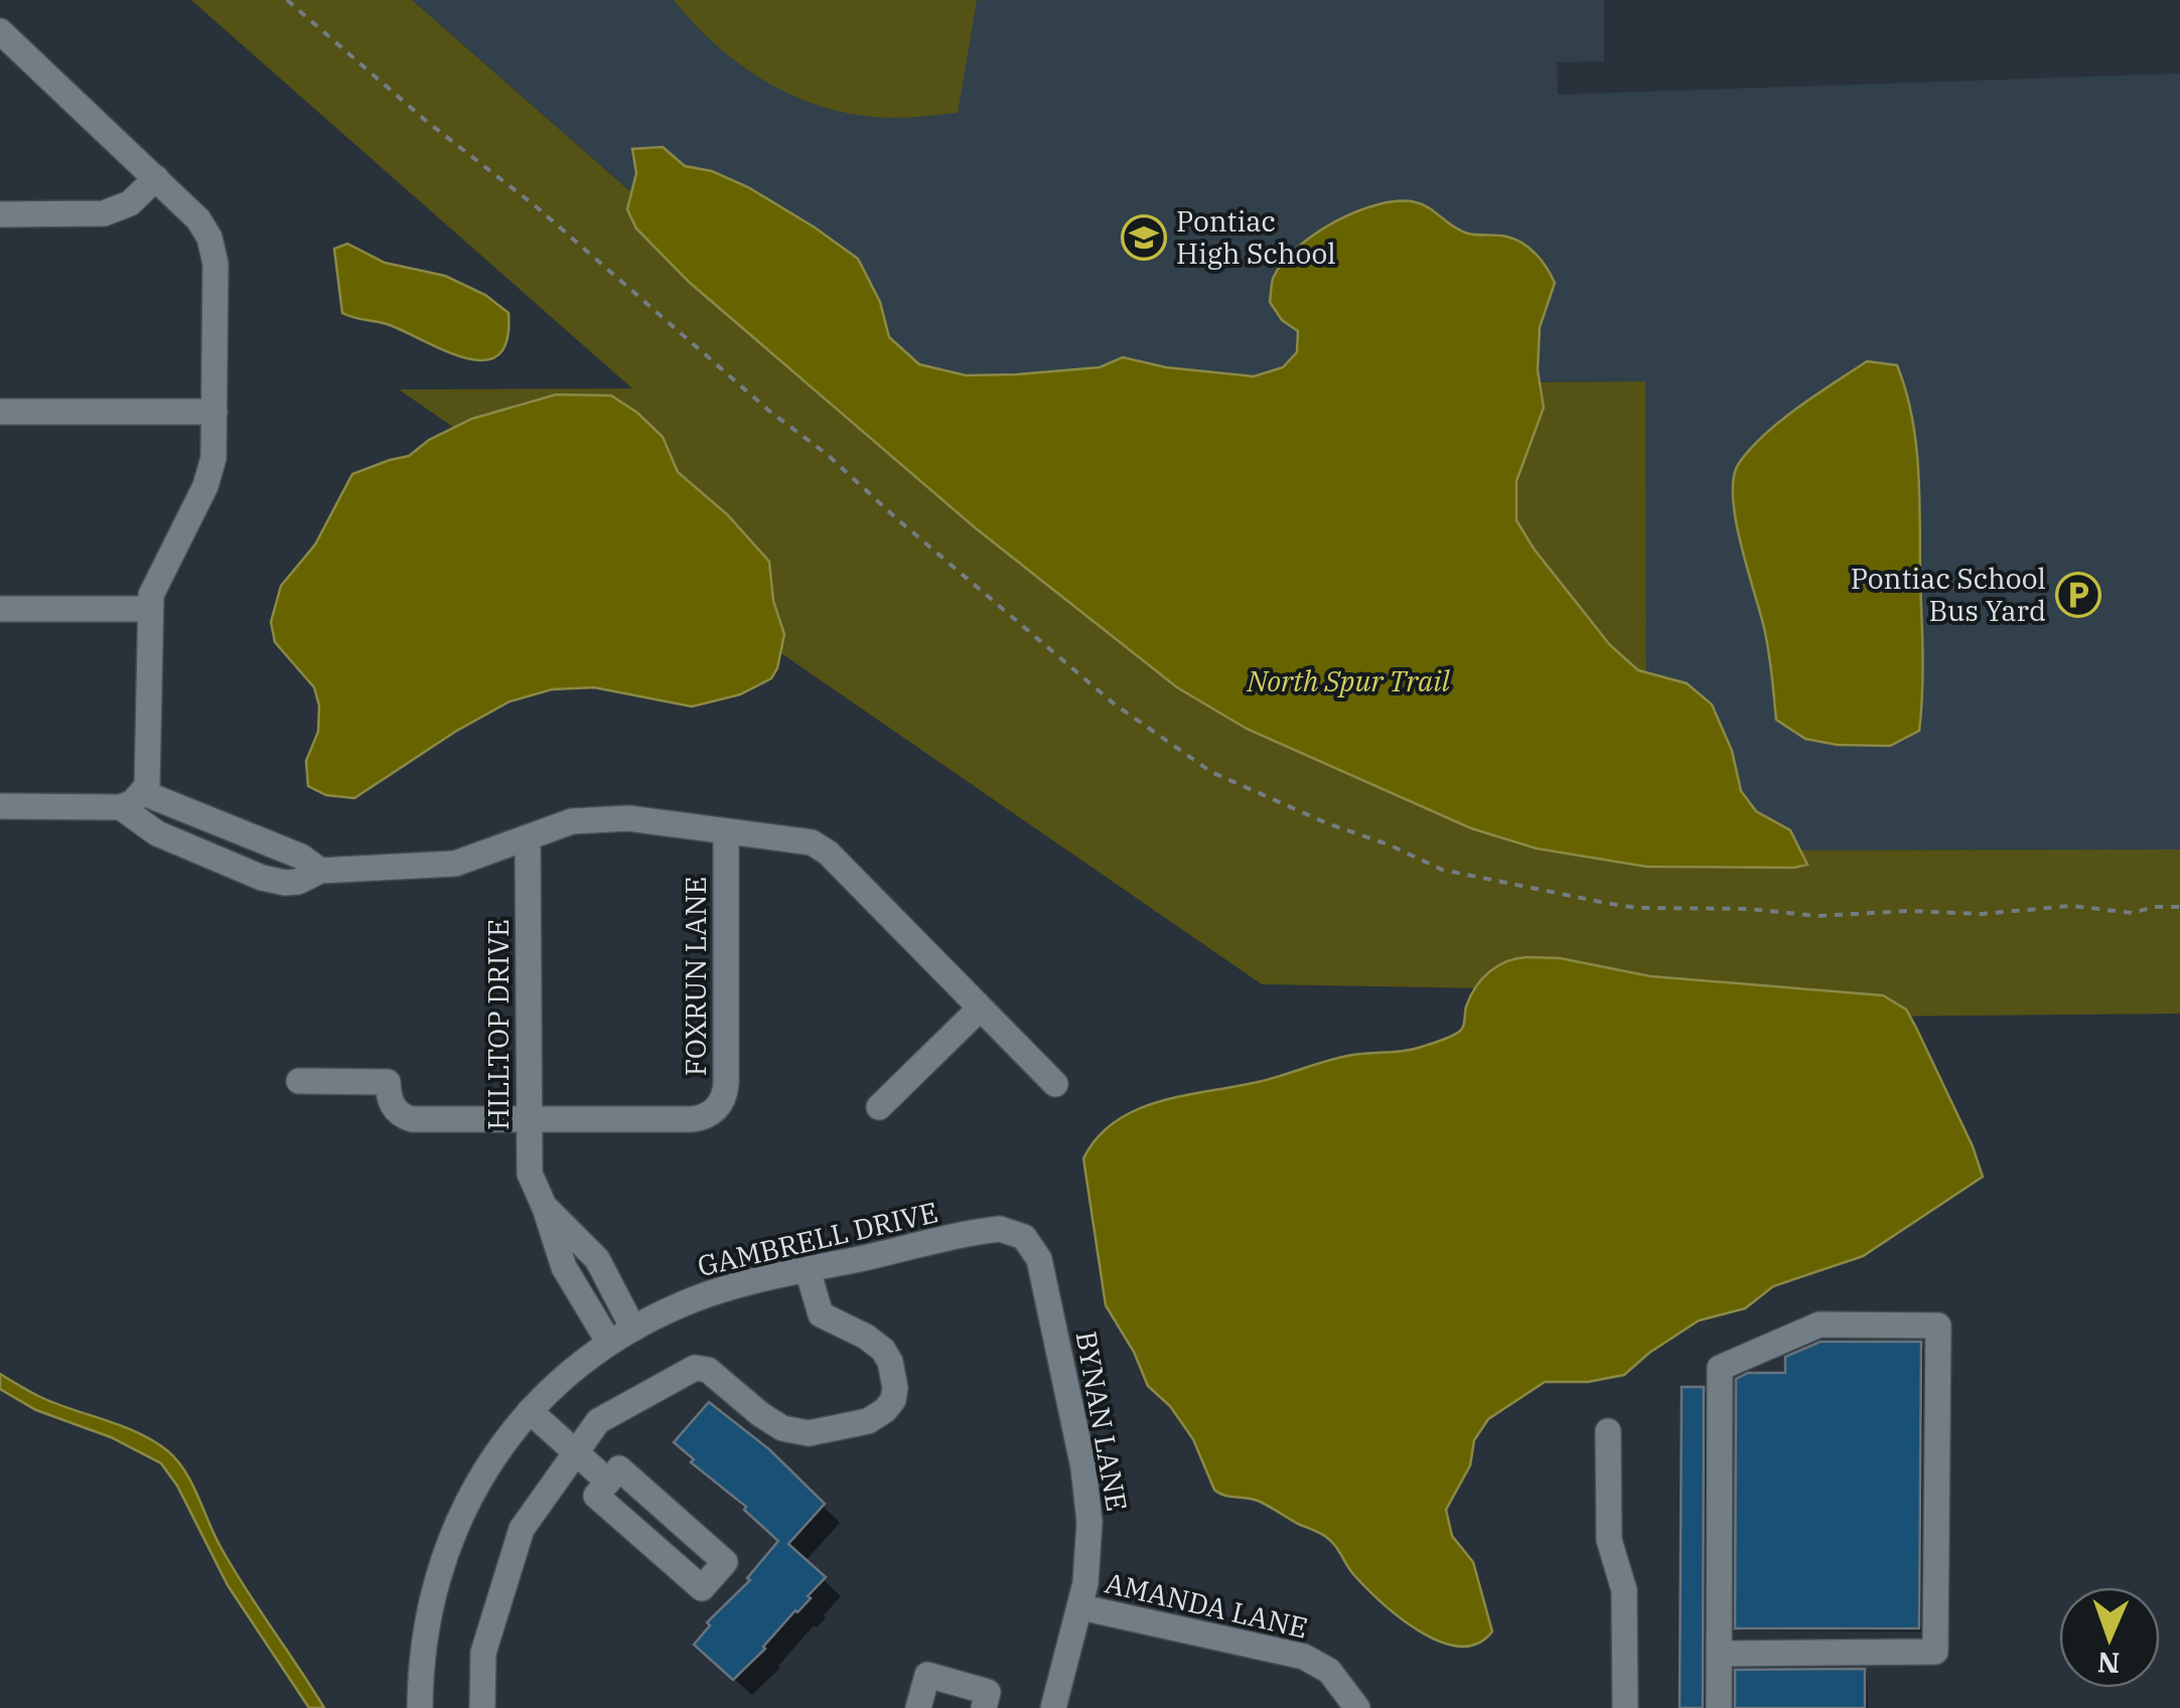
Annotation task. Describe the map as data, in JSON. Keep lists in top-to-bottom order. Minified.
{"streets":{"street":["FOXRUN LANE","HILLTOP DRIVE","GAMBRELL DRIVE","BYNAN LANE","AMANDA LANE"]},"crossings":[["FOXRUN LANE","HILLTOP DRIVE"],["HILLTOP DRIVE","GAMBRELL DRIVE"],["GAMBRELL DRIVE","BYNAN LANE"],["BYNAN LANE","AMANDA LANE"]],"parks":["North Spur Trail"],"places":{"school or university":["Pontiac High School"],"parking":["Pontiac School Bus Yard"]},"north":"bottom"}
